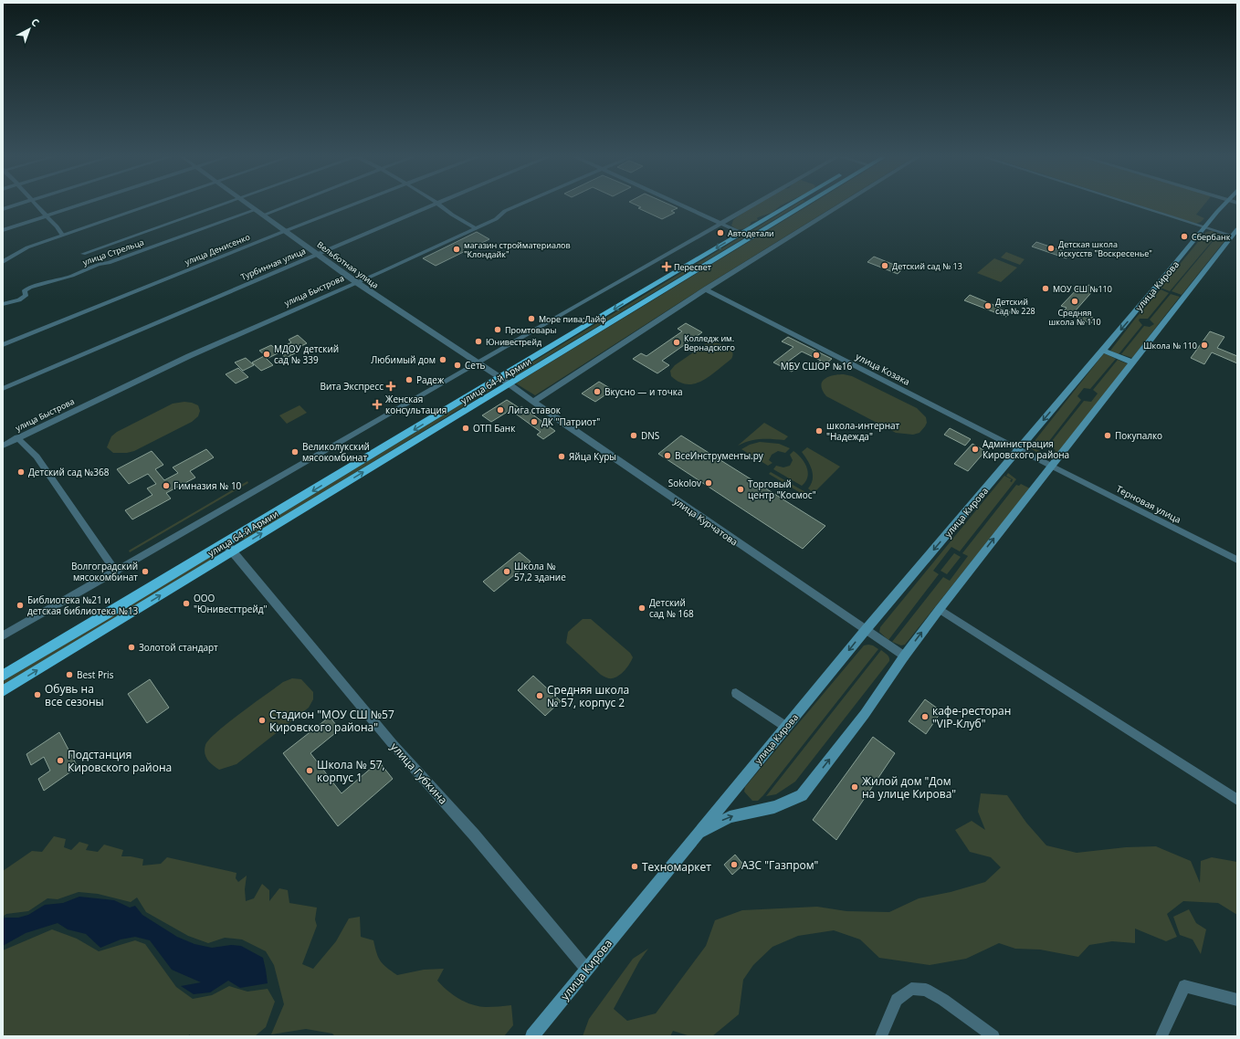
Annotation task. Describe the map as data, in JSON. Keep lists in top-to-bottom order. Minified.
{"streets":{"highway":["улица 64-й Армии"],"main road":["улица Кирова"],"street":["улица Денисенко","улица Стрельца","Турбинная улица","Вельботная улица","улица Быстрова","улица Козака","Терновая улица","улица Курчатова","улица Губкина"]},"crossings":[["улица Денисенко","Вельботная улица"],["улица Стрельца","Вельботная улица"],["Турбинная улица","Вельботная улица"],["Вельботная улица","улица Быстрова"],["Вельботная улица","улица 64-й Армии"],["Вельботная улица","улица Курчатова"],["улица Кирова","улица Козака"],["улица Кирова","Терновая улица"],["улица Кирова","улица Курчатова"],["улица Кирова","улица Губкина"],["улица Козака","Терновая улица"],["улица 64-й Армии","улица Курчатова"],["улица 64-й Армии","улица Губкина"]],"places":{"other":["Автодетали","Сбербанк","Детская школа искусств \"Воскресенье\"","магазин стройматериалов \"Клондайк\"","Детский сад № 13","МОУ СШ №110","Средняя школа № 110","Детский сад № 228","Море пива;Лайф","Промтовары","Юнивестрейд","Колледж им. Вернадского","Школа № 110","МДОУ детский сад № 339","МБУ СШОР №16","Любимый дом","Сеть","Радеж","Вкусно — и точка","Лига ставок","ДК \"Патриот\"","ОТП Банк","школа-интернат \"Надежда\"","DNS","Покупалко","Администрация Кировского района","Великолукский мясокомбинат","ВсеИнструменты.ру","Яйца Куры","Детский сад №368","Sokolov","Гимназия № 10","Торговый центр \"Космос\"","Волгоградский мясокомбинат","Школа № 57,2 здание","ООО \"Юнивесттрейд\"","Библиотека №21 и детская библиотека №13","Детский сад № 168","Золотой стандарт","Best Pris","Обувь на все сезоны","Средняя школа № 57, корпус 2","кафе-ресторан \"VIP-Клуб\"","Стадион \"МОУ СШ №57 Кировского района\"","Подстанция Кировского района","Школа № 57, корпус 1","Жилой дом \"Дом на улице Кирова\"","АЗС \"Газпром\"","Техномаркет"],"health":["Пересвет","Вита Экспресс","Женская консультация"]},"north":"top right"}
